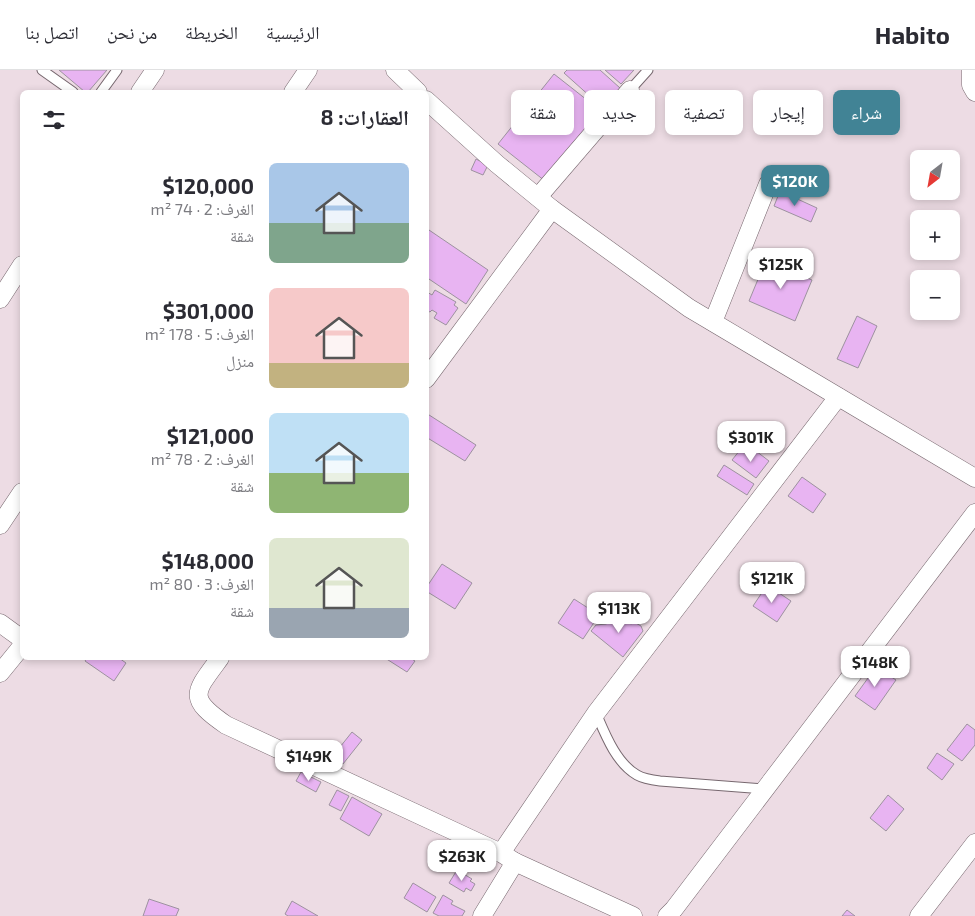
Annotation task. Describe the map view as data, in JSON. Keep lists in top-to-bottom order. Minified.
{"north":"bottom left","page":{"header":"Habito","nav":["الرئيسية","الخريطة","من نحن","اتصل بنا"],"chip":["شراء","إيجار","تصفية","جديد","شقة"],"heading":"العقارات: 8","map_buttons":["+","−"],"list":[{"name":"$120,000","note":"الغرف: 2 · 74 m² · شقة"},{"name":"$301,000","note":"الغرف: 5 · 178 m² · منزل"},{"name":"$121,000","note":"الغرف: 2 · 78 m² · شقة"},{"name":"$148,000","note":"الغرف: 3 · 80 m² · شقة"}],"price":["$120K","$125K","$301K","$121K","$113K","$148K","$149K","$263K"]}}
